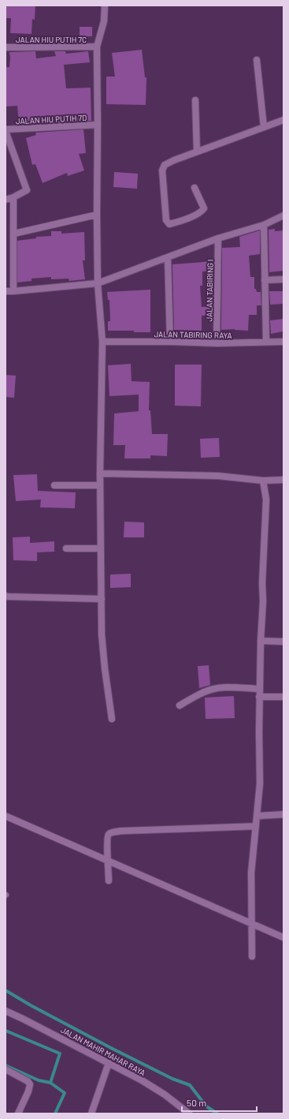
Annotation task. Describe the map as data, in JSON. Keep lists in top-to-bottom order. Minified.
{"streets":{"street":["JALAN HIU PUTIH 7C","JALAN HIU PUTIH 7D","JALAN TABIRING I","JALAN TABIRING RAYA","JALAN MAHIR MAHAR RAYA"]},"crossings":[["JALAN TABIRING I","JALAN TABIRING RAYA"]],"scale_bar":"50 m"}
